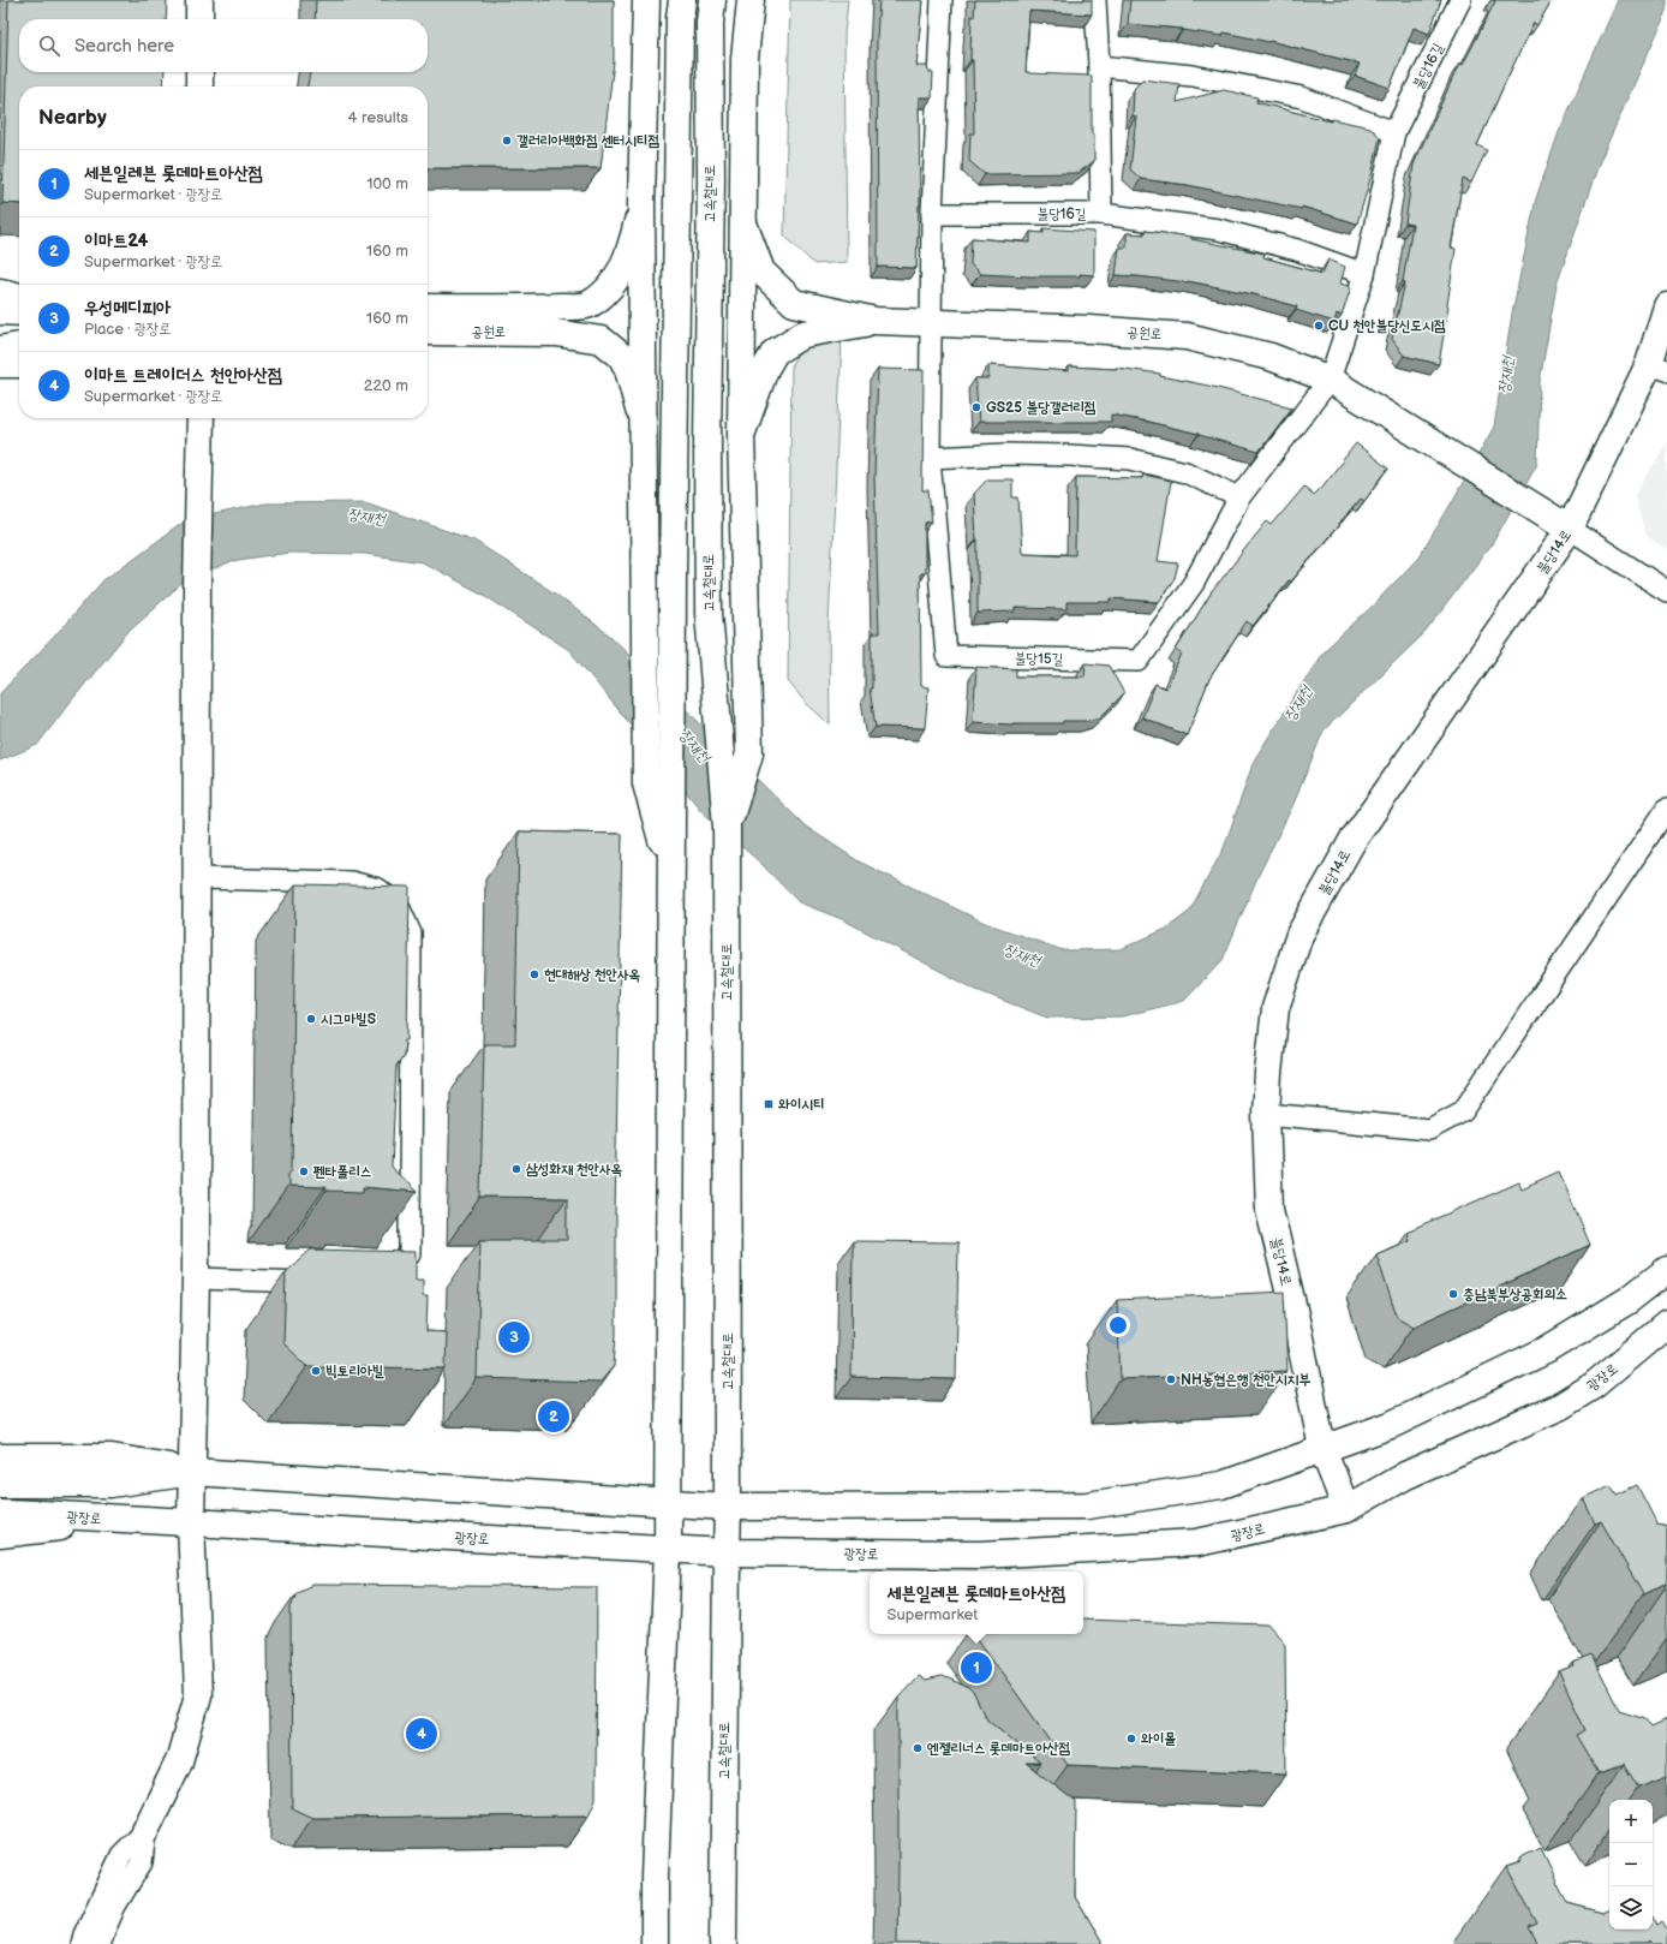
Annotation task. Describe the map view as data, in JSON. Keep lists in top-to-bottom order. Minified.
{"streets":{"main road":["고속철대로","공원로","불당14로","광장로"],"street":["불당16길","불당15길"]},"crossings":[["불당16길","공원로"],["불당16길","불당15길"],["고속철대로","광장로"],["공원로","불당14로"],["공원로","불당15길"],["불당14로","광장로"]],"water":["장재천"],"places":{"other":["갤러리아백화점 센터시티점","CU 천안불당신도시점","GS25 불당갤러리점","현대해상 천안사옥","시그마빌S","삼성화재 천안사옥","펜타폴리스","충남북부상공회의소","빅토리아빌","NH농협은행 천안시지부","와이몰","엔젤리너스 롯데마트아산점"],"transit":["와이시티"]},"page":{"search":"Search here","heading":["Nearby","4 results"],"list":[{"mark":"1","name":"세븐일레븐 롯데마트아산점","note":"Supermarket · 광장로","value":"100 m"},{"mark":"2","name":"이마트24","note":"Supermarket · 광장로","value":"160 m"},{"mark":"3","name":"우성메디피아","note":"Place · 광장로","value":"160 m"},{"mark":"4","name":"이마트 트레이더스 천안아산점","note":"Supermarket · 광장로","value":"220 m"}],"pins":["3","2","1","4"],"popup":["세븐일레븐 롯데마트아산점","Supermarket"],"map_buttons":["+","−"]}}
